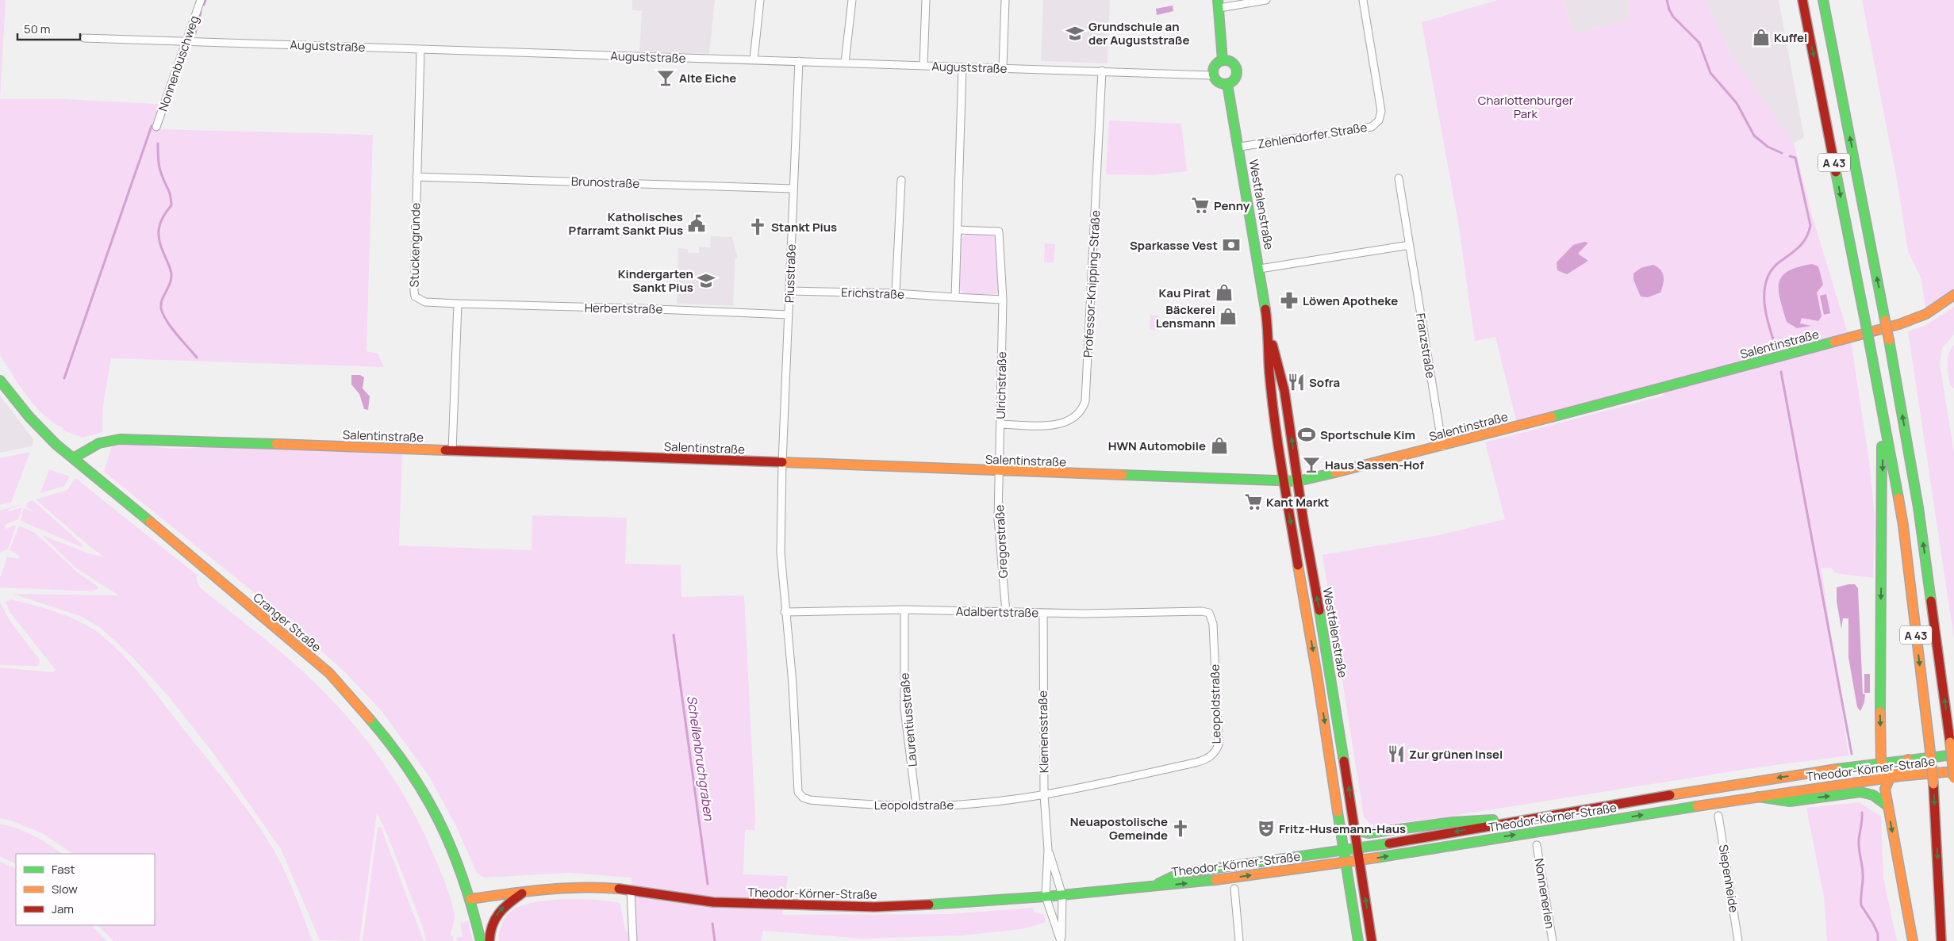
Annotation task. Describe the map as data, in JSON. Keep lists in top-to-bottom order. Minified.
{"streets":{"main road":["A 43","Westfalenstraße","Salentinstraße","Cranger Straße","Theodor-Körner-Straße"],"street":["Auguststraße","Nonnenbuschweg","Zehlendorfer Straße","Brunostraße","Stuckengründe","Piusstraße","Professor-Knipping-Straße","Erichstraße","Herbertstraße","Franzstraße","Ulrichstraße","Gregorstraße","Adalbertstraße","Leopoldstraße","Laurentiusstraße","Klemensstraße","Siepenheide","Nonnenerlen"]},"crossings":[["Auguststraße","Nonnenbuschweg"],["Auguststraße","Westfalenstraße"],["Auguststraße","Stuckengründe"],["Auguststraße","Piusstraße"],["Auguststraße","Professor-Knipping-Straße"],["Zehlendorfer Straße","Westfalenstraße"],["Brunostraße","Stuckengründe"],["Brunostraße","Piusstraße"],["Westfalenstraße","Salentinstraße"],["Westfalenstraße","Theodor-Körner-Straße"],["Stuckengründe","Herbertstraße"],["Piusstraße","Erichstraße"],["Piusstraße","Herbertstraße"],["Piusstraße","Salentinstraße"],["Piusstraße","Leopoldstraße"],["Professor-Knipping-Straße","Ulrichstraße"],["Salentinstraße","Franzstraße"],["Salentinstraße","Ulrichstraße"],["Salentinstraße","Gregorstraße"],["Salentinstraße","Cranger Straße"],["Salentinstraße","Leopoldstraße"],["Ulrichstraße","Gregorstraße"],["Gregorstraße","Adalbertstraße"],["Adalbertstraße","Leopoldstraße"],["Adalbertstraße","Laurentiusstraße"],["Adalbertstraße","Klemensstraße"],["Cranger Straße","Theodor-Körner-Straße"],["Leopoldstraße","Laurentiusstraße"],["Leopoldstraße","Klemensstraße"],["Klemensstraße","Theodor-Körner-Straße"]],"water":["Schellenbruchgraben"],"parks":["Charlottenburger Park"],"places":{"school or university":["Grundschule an der Auguststraße","Kindergarten Sankt Pius"],"shop":["Kuffel","Kau Pirat","Bäckerei Lensmann","HWN Automobile"],"bar":["Alte Eiche","Haus Sassen-Hof"],"supermarket":["Penny","Kant Markt"],"public building":["Katholisches Pfarramt Sankt Pius"],"church":["Stankt Pius","Neuapostolische Gemeinde"],"bank":["Sparkasse Vest"],"pharmacy":["Löwen Apotheke"],"restaurant":["Sofra","Zur grünen Insel"],"sports":["Sportschule Kim"],"theatre":["Fritz-Husemann-Haus"]},"legend":["Fast","Slow","Jam"],"scale_bar":"50 m"}
